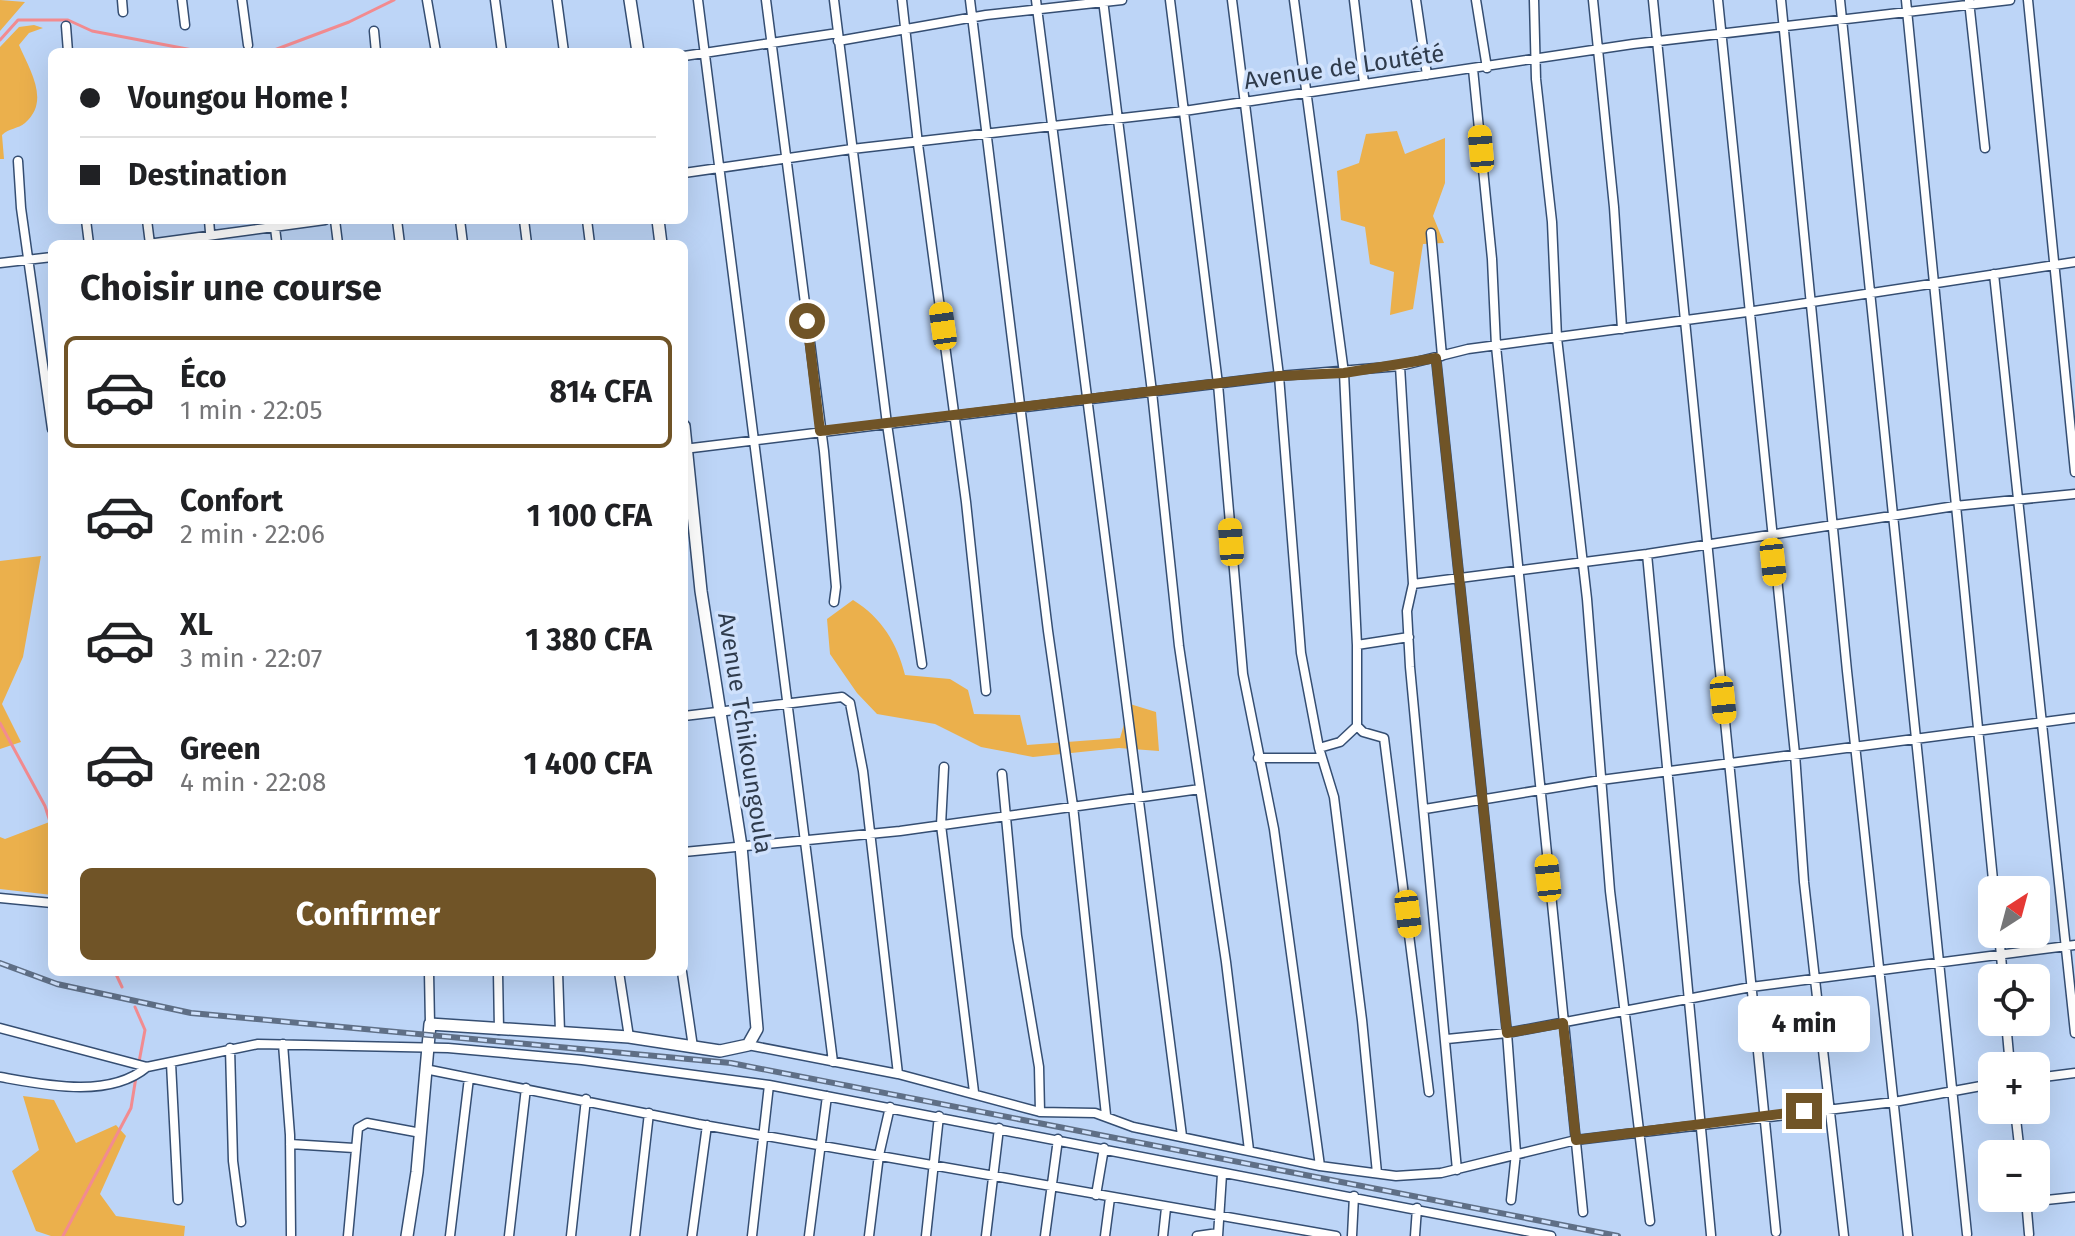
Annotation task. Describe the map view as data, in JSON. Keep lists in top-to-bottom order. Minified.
{"streets":{"street":["Avenue de Loutété","Avenue Tchikoungoula"]},"north":"top right","page":{"banner":["Voungou Home !","Destination"],"heading":"Choisir une course","list":[{"name":"Éco","note":"1 min · 22:05","value":"814 CFA"},{"name":"Confort","note":"2 min · 22:06","value":"1 100 CFA"},{"name":"XL","note":"3 min · 22:07","value":"1 380 CFA"},{"name":"Green","note":"4 min · 22:08","value":"1 400 CFA"}],"buttons":"Confirmer","map_buttons":["+","−"],"bubble":"4 min"}}
